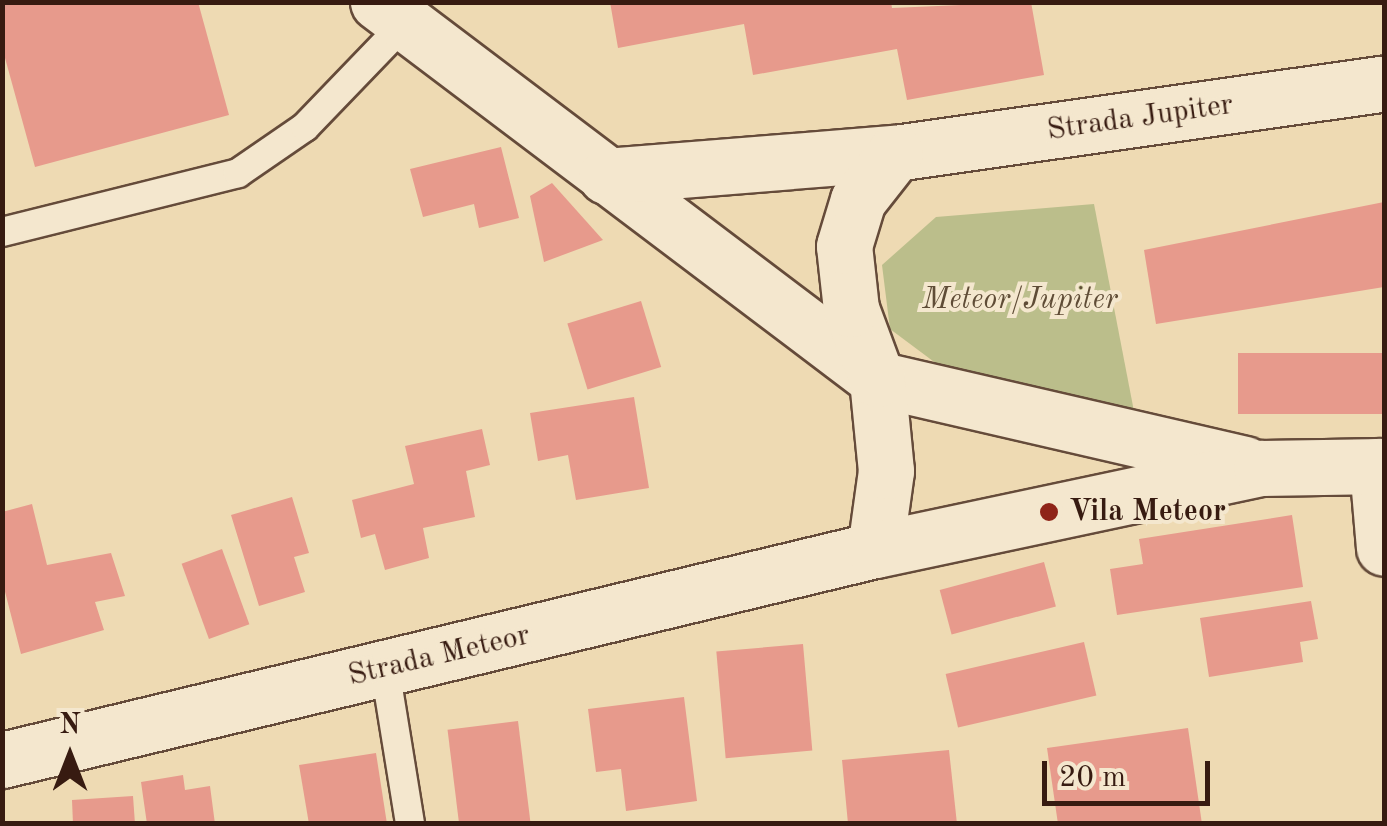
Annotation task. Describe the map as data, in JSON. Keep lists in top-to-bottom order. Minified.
{"streets":{"street":["Strada Jupiter","Strada Meteor"]},"parks":["Meteor/Jupiter"],"places":["Vila Meteor"],"scale_bar":"20 m","north":"top"}
